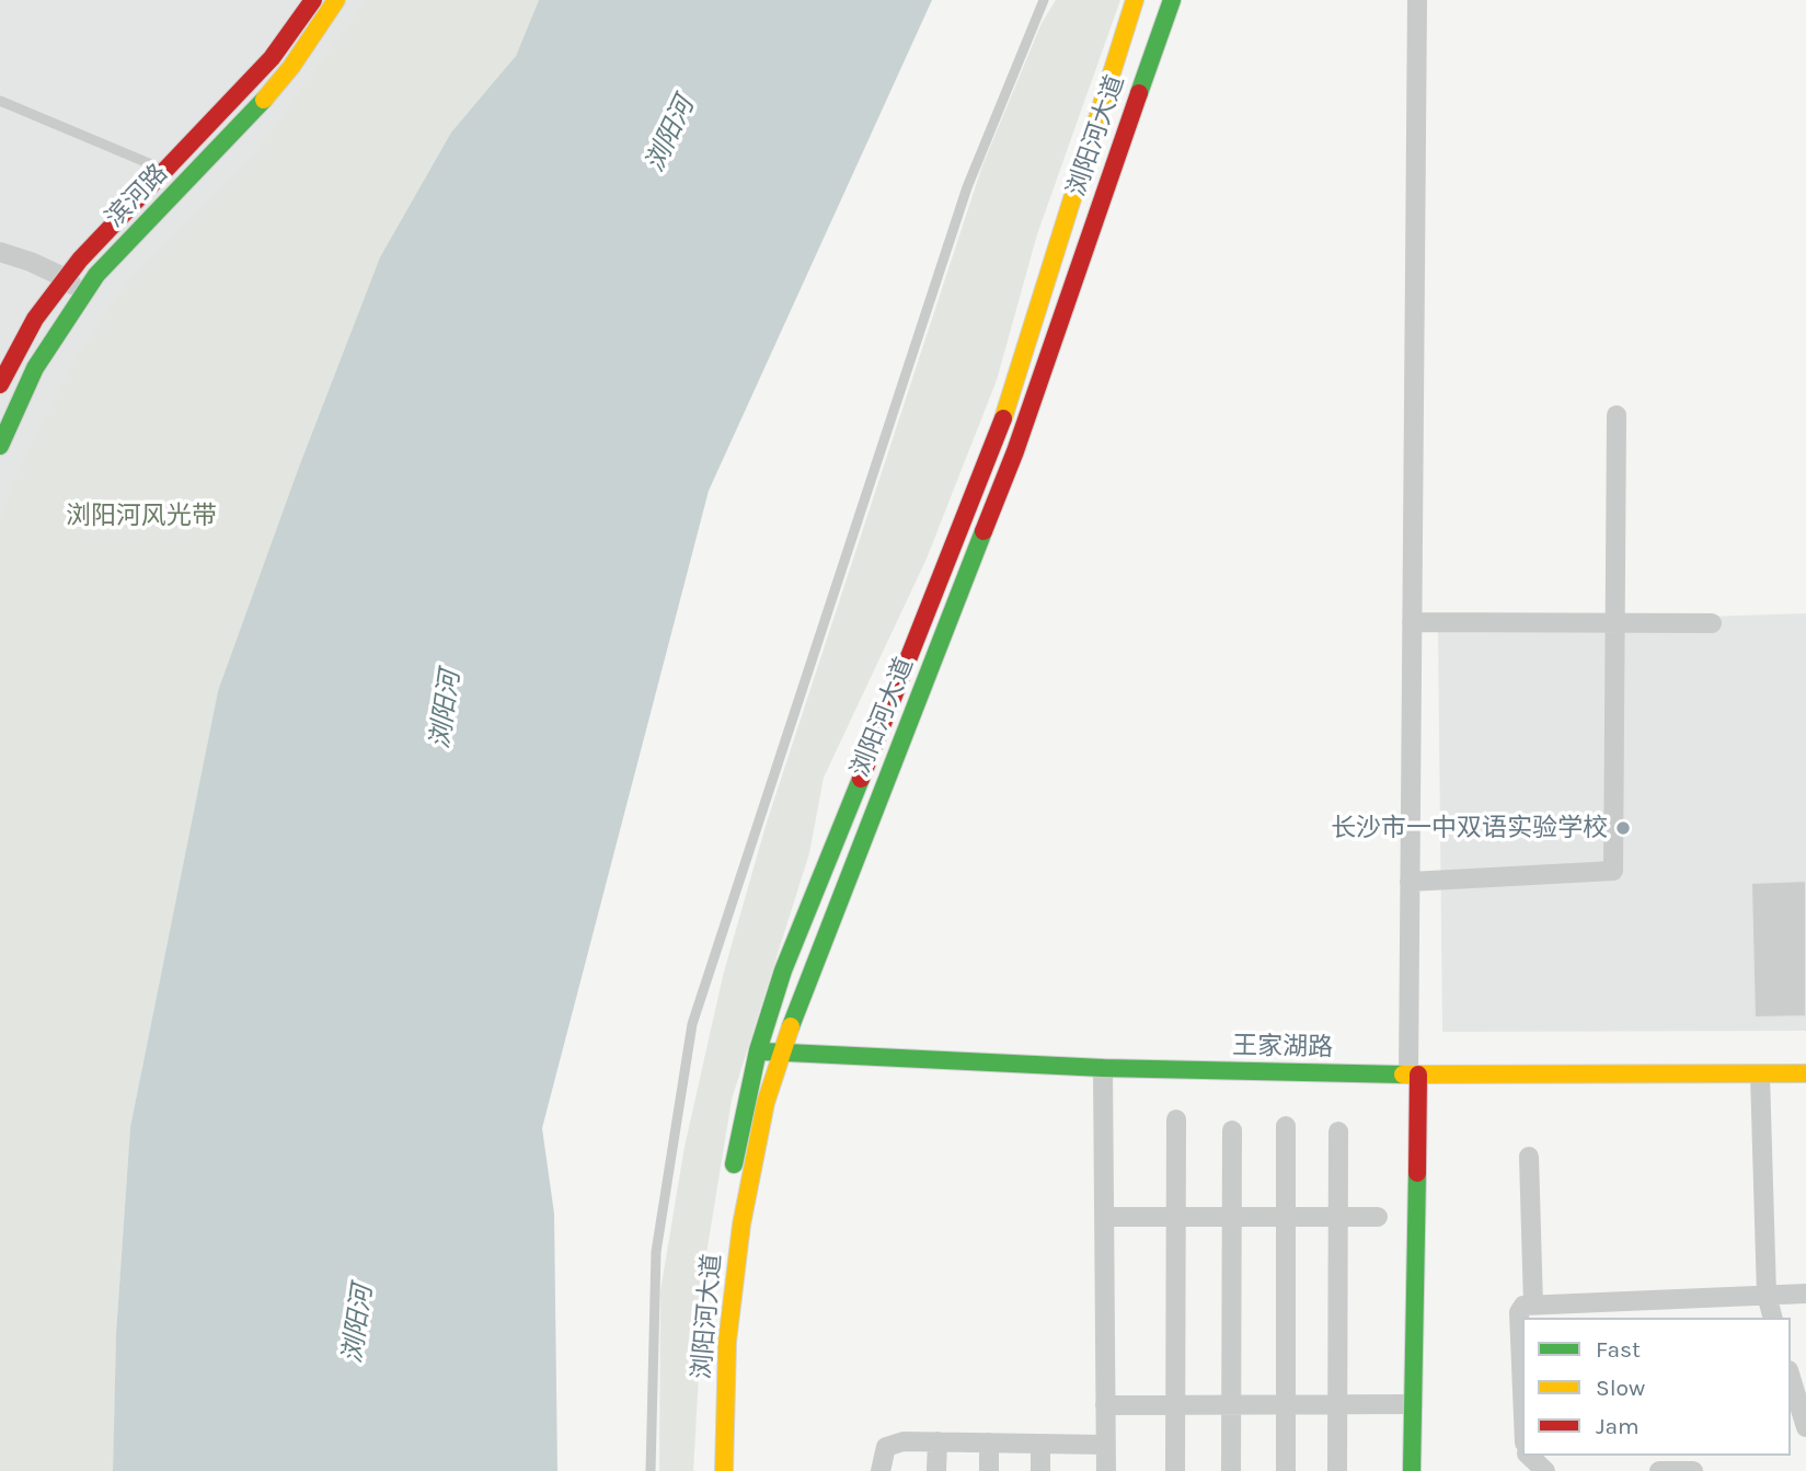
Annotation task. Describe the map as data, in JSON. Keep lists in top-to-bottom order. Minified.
{"streets":{"main road":["浏阳河大道","滨河路","王家湖路"]},"crossings":[["浏阳河大道","王家湖路"]],"water":["浏阳河"],"parks":["浏阳河风光带"],"places":["长沙市一中双语实验学校"],"legend":["Fast","Slow","Jam"]}
